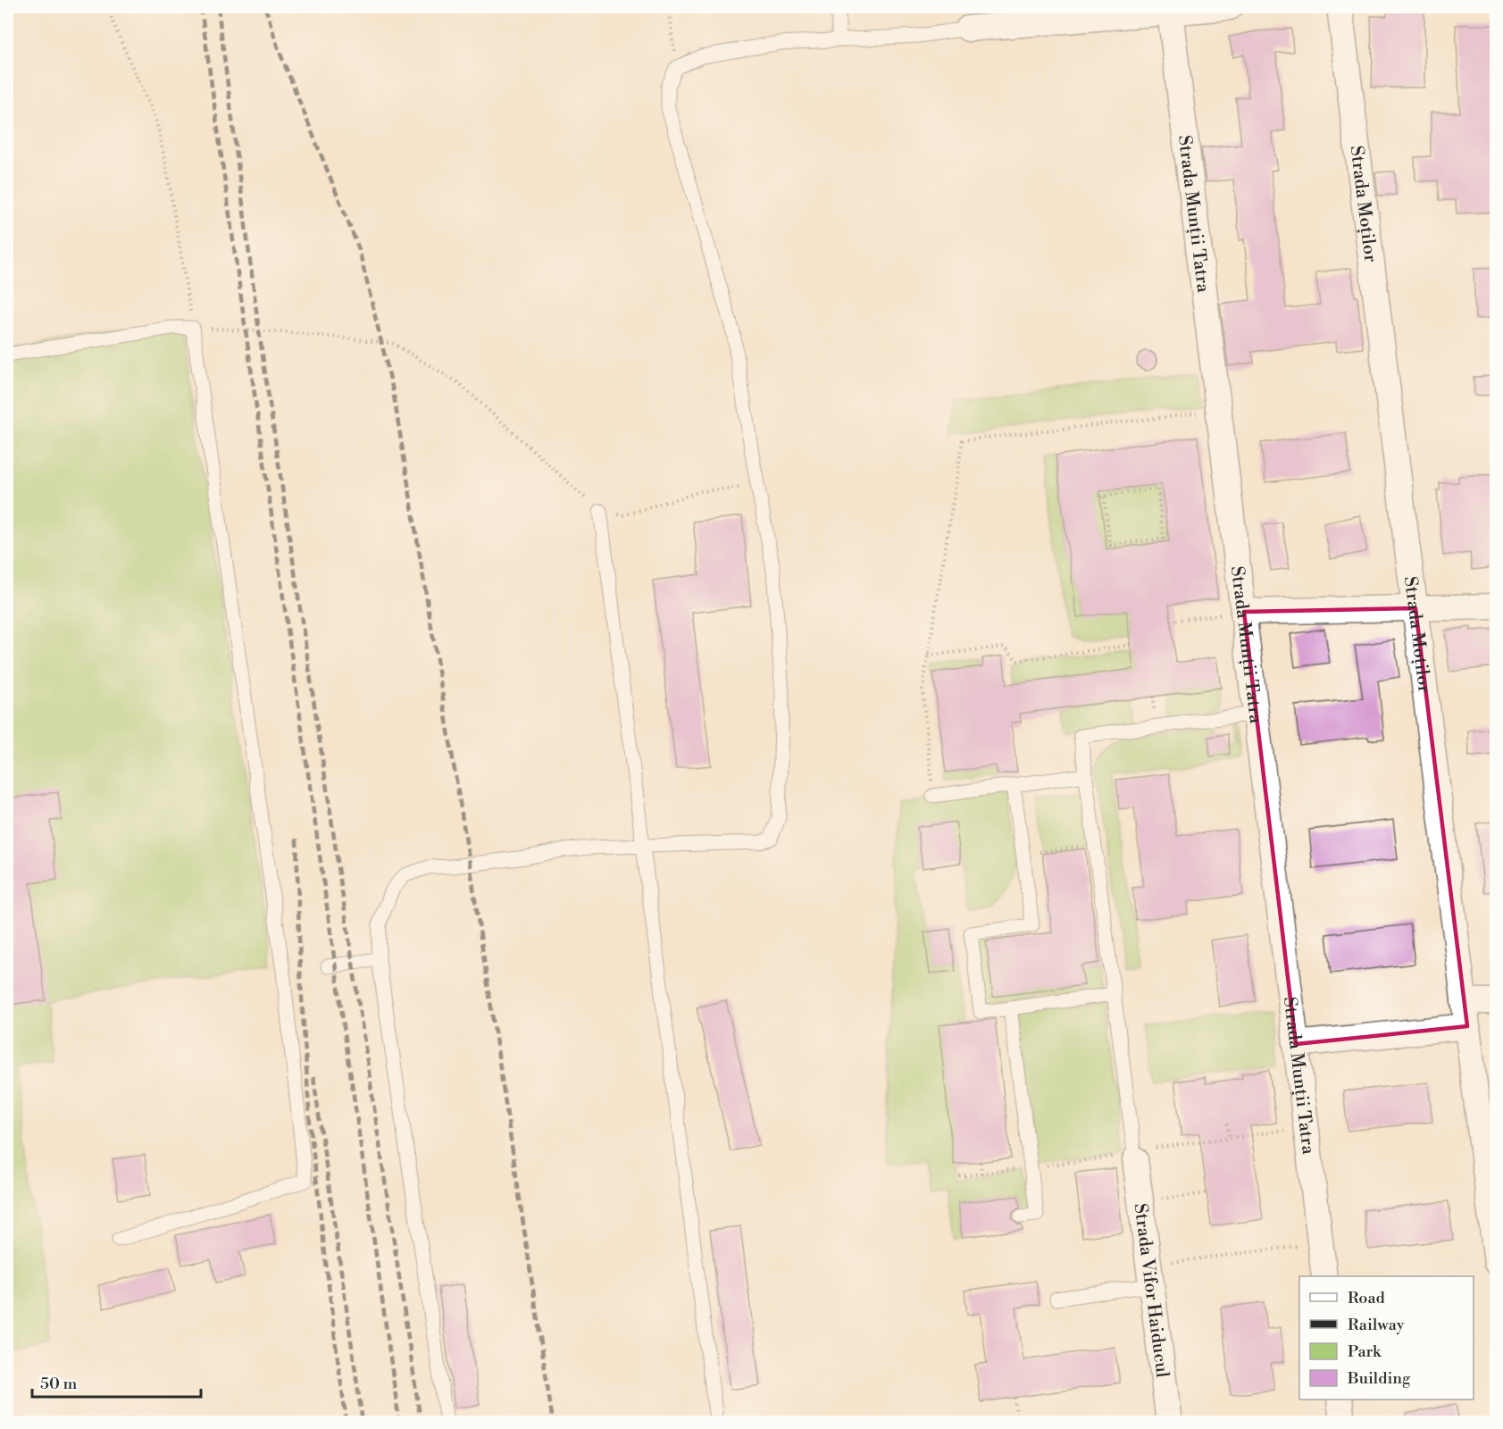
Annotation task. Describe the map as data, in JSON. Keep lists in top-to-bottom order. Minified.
{"streets":{"street":["Strada Moților","Strada Munții Tatra","Strada Vifor Haiducul"]},"legend":["Road","Railway","Park","Building"],"scale_bar":"50 m"}
